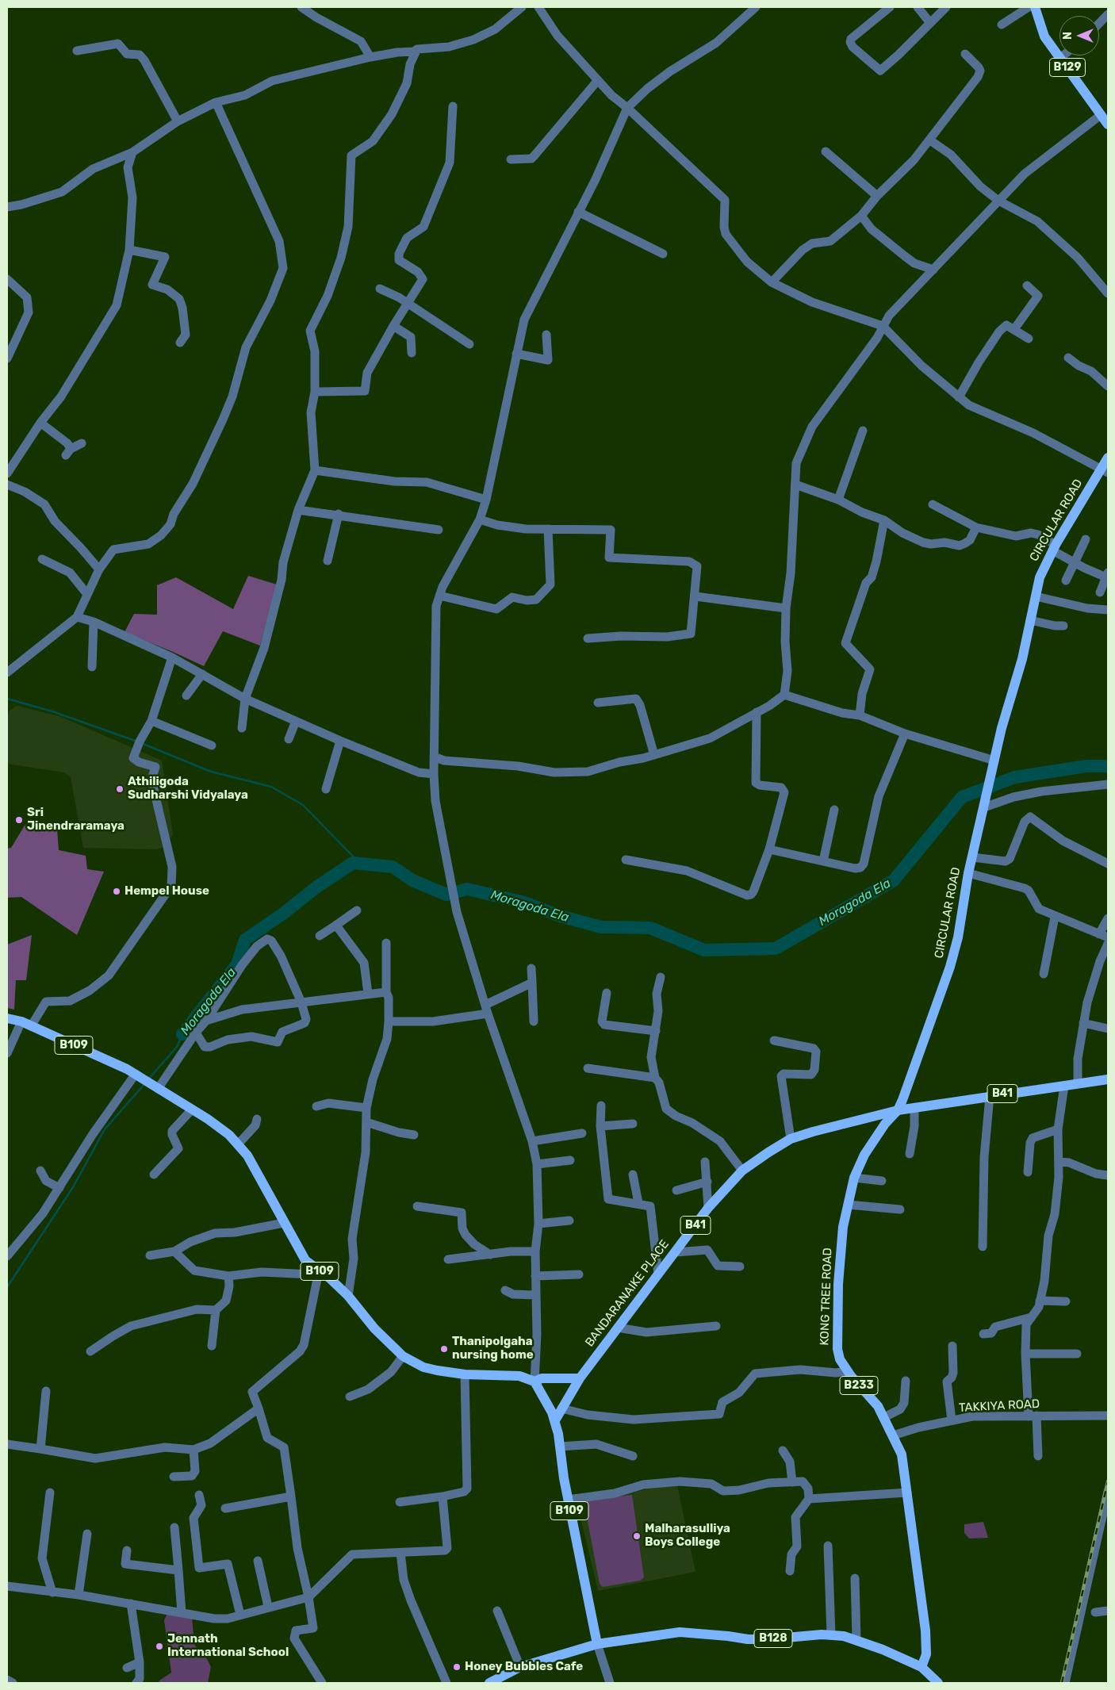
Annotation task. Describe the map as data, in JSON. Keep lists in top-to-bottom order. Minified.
{"streets":{"main road":["B129","CIRCULAR ROAD","B109","B41","BANDARANAIKE PLACE","KONG TREE ROAD","B233","B128"],"street":["TAKKIYA ROAD"]},"crossings":[["CIRCULAR ROAD","BANDARANAIKE PLACE"],["CIRCULAR ROAD","KONG TREE ROAD"],["B109","BANDARANAIKE PLACE"],["B109","B128"],["BANDARANAIKE PLACE","KONG TREE ROAD"],["KONG TREE ROAD","TAKKIYA ROAD"],["KONG TREE ROAD","B128"]],"water":["Moragoda Ela"],"places":["Athiligoda Sudharshi Vidyalaya","Sri Jinendraramaya","Hempel House","Thanipolgaha nursing home","Malharasulliya Boys College","Jennath International School","Honey Bubbles Cafe"],"north":"left"}
